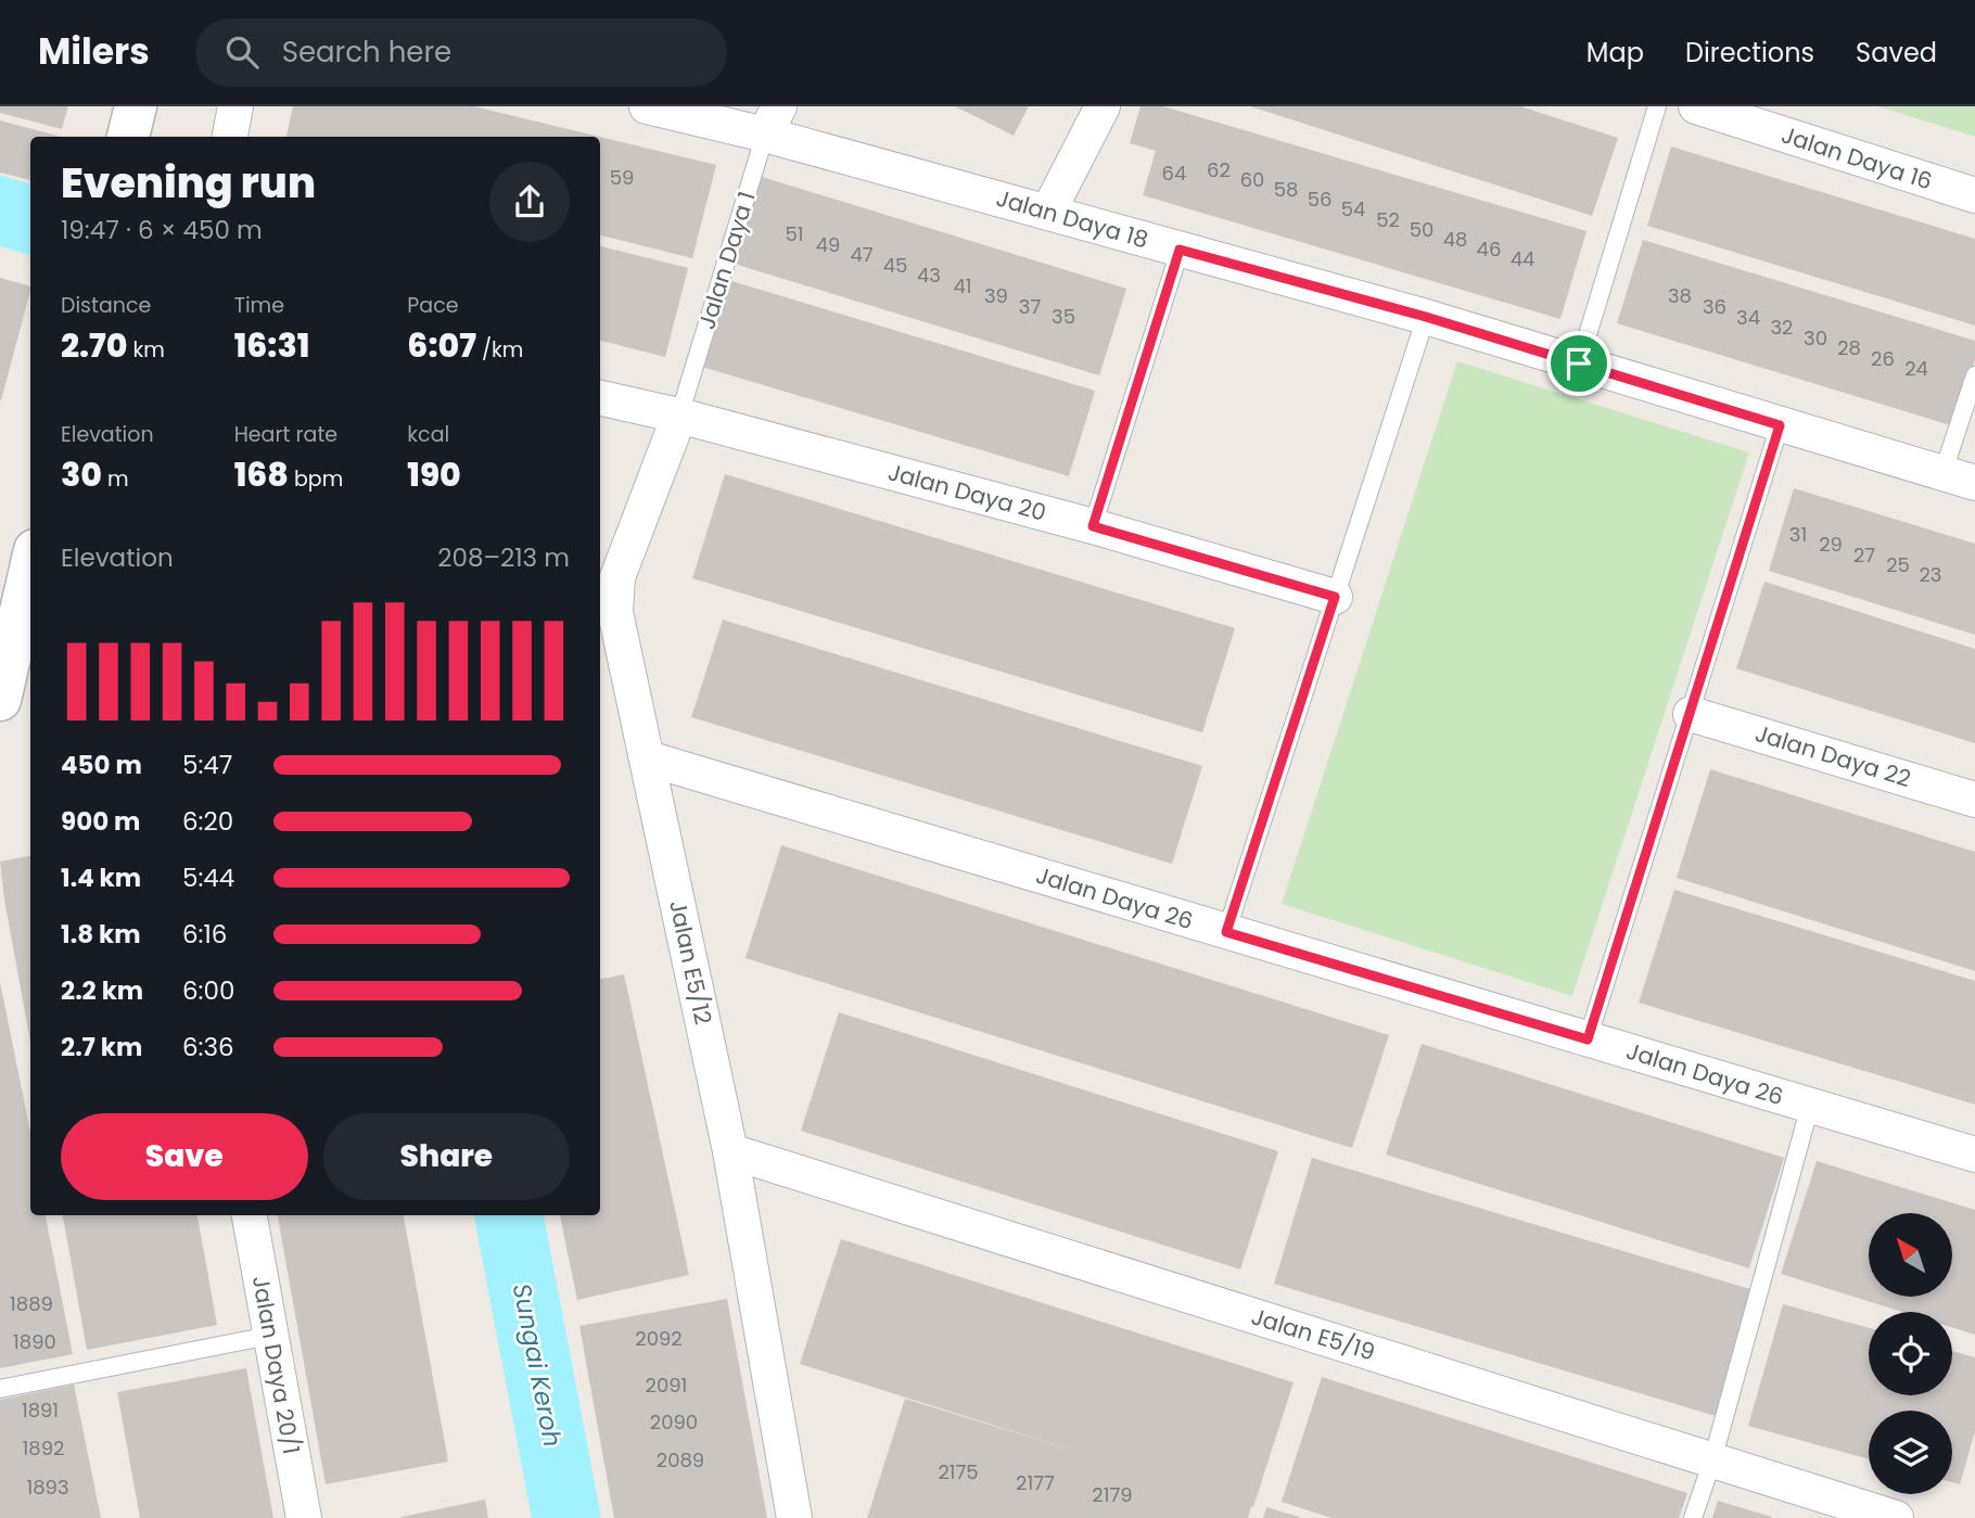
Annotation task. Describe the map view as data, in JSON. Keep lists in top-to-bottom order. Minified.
{"streets":{"street":["Jalan Daya 16","Jalan Daya 18","Jalan Daya 20","Jalan Daya 22","Jalan Daya 26","Jalan E5/12","Jalan E5/19","Jalan Daya 20/1"],"lane":["Jalan Daya 1"]},"crossings":[["Jalan Daya 18","Jalan Daya 1"],["Jalan Daya 1","Jalan Daya 20"],["Jalan Daya 1","Jalan E5/12"],["Jalan Daya 20","Jalan E5/12"],["Jalan Daya 26","Jalan E5/12"],["Jalan E5/12","Jalan E5/19"]],"water":["Sungai Keroh"],"house_numbers":["62","64","59","60","58","56","54","52","50","51","48","49","46","47","44","45","43","41","39","38","37","36","35","34","32","30","28","26","24","31","29","27","25","23","1889","2092","1890","2091","1891","2090","1892","2089","2175","2177","1893","2179"],"north":"top left","page":{"header":"Milers","search":"Search here","nav":["Map","Directions","Saved"],"heading":["Evening run","19:47 · 6 × 450 m"],"stats":[["Distance","2.70 km"],["Time","16:31"],["Pace","6:07 /km"],["Elevation","30 m"],["Heart rate","168 bpm"],["kcal","190"]],"chart":["Elevation","208–213 m"],"list":[{"name":"450 m","note":"5:47"},{"name":"900 m","note":"6:20"},{"name":"1.4 km","note":"5:44"},{"name":"1.8 km","note":"6:16"},{"name":"2.2 km","note":"6:00"},{"name":"2.7 km","note":"6:36"}],"buttons":["Save","Share"]}}
